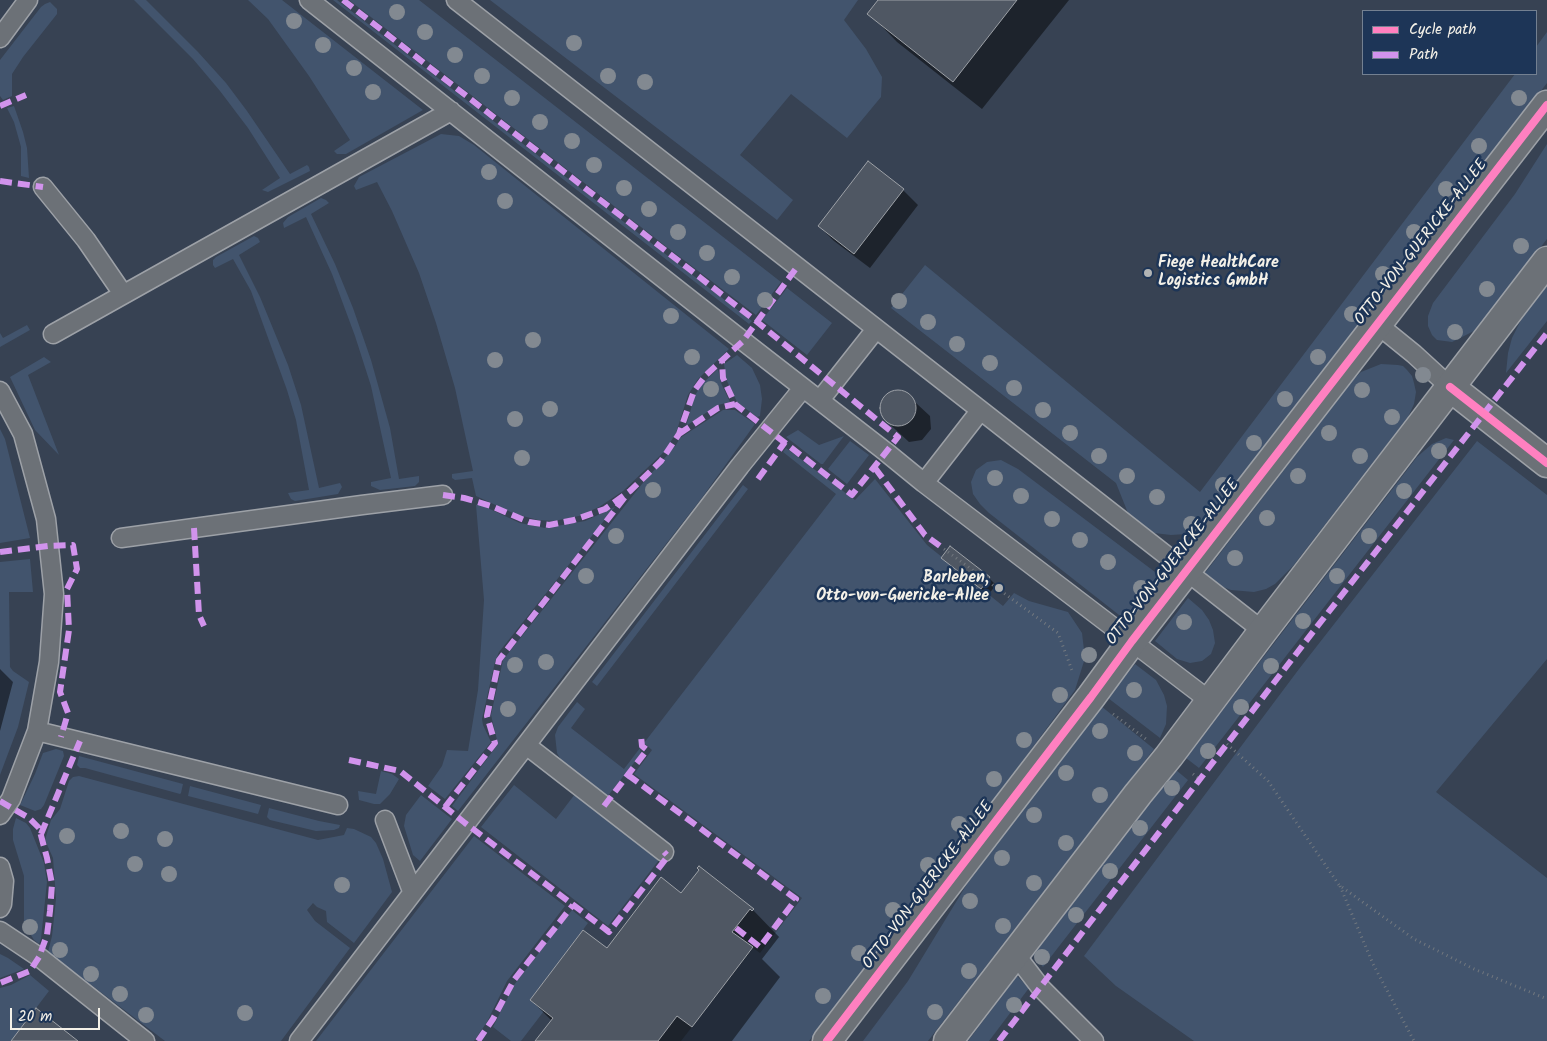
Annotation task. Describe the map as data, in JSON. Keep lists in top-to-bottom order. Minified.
{"streets":{"street":["OTTO-VON-GUERICKE-ALLEE"]},"places":["Fiege HealthCare Logistics GmbH","Barleben, Otto-von-Guericke-Allee"],"legend":["Cycle path","Path"],"scale_bar":"20 m"}
